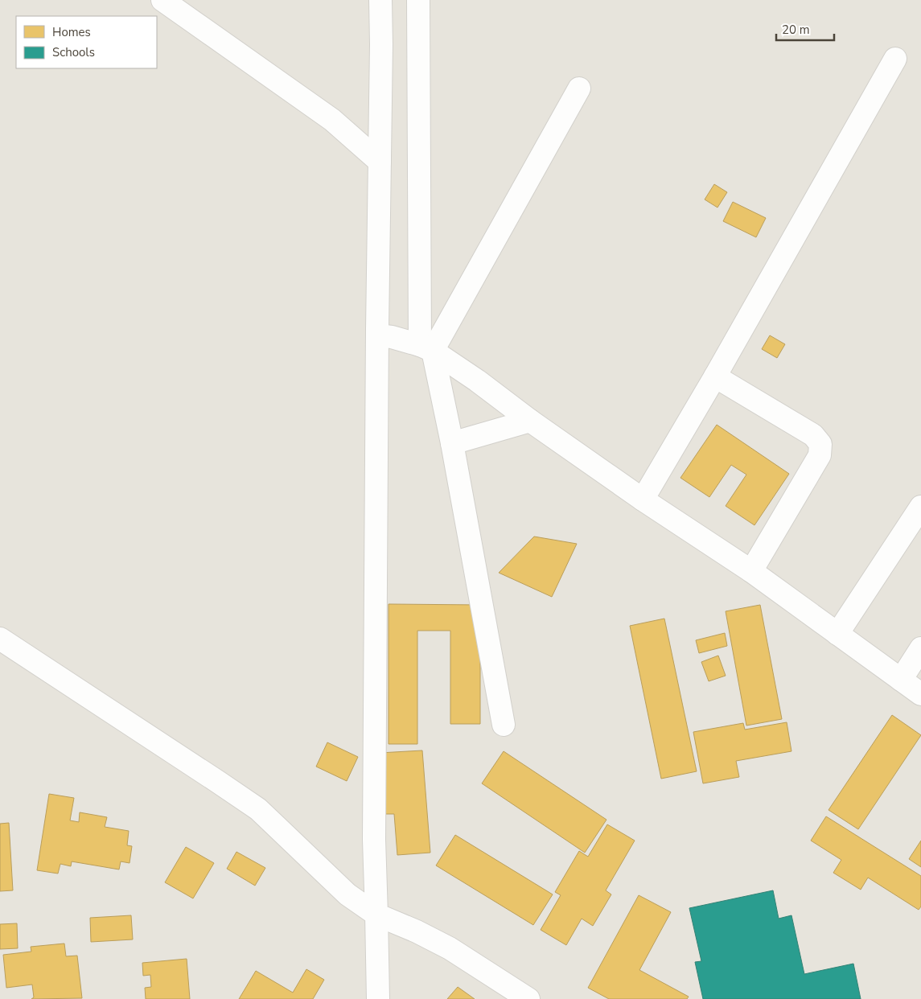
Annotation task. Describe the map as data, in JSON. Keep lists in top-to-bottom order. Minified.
{"legend":["Homes","Schools"],"scale_bar":"20 m"}
